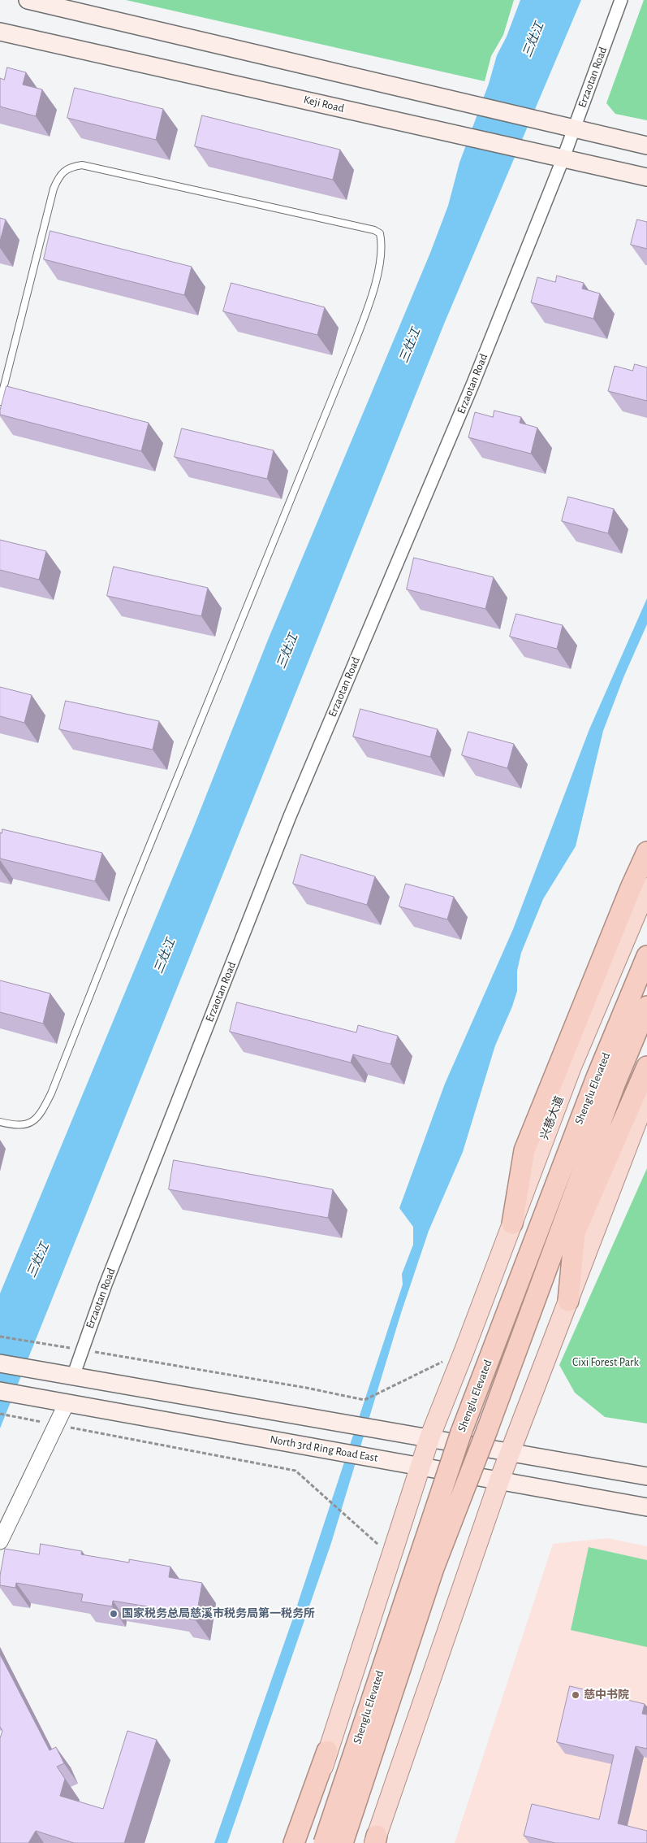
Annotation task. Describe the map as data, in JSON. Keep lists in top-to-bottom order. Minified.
{"streets":{"highway":["Shenglu Elevated"],"main road":["Keji Road","兴慈大道","North 3rd Ring Road East"],"street":["Erzaotan Road"]},"crossings":[["Erzaotan Road","Keji Road"],["兴慈大道","North 3rd Ring Road East"]],"water":["三灶江"],"parks":["Cixi Forest Park"],"places":["国家税务总局慈溪市税务局第一税务所","慈中书院"]}
